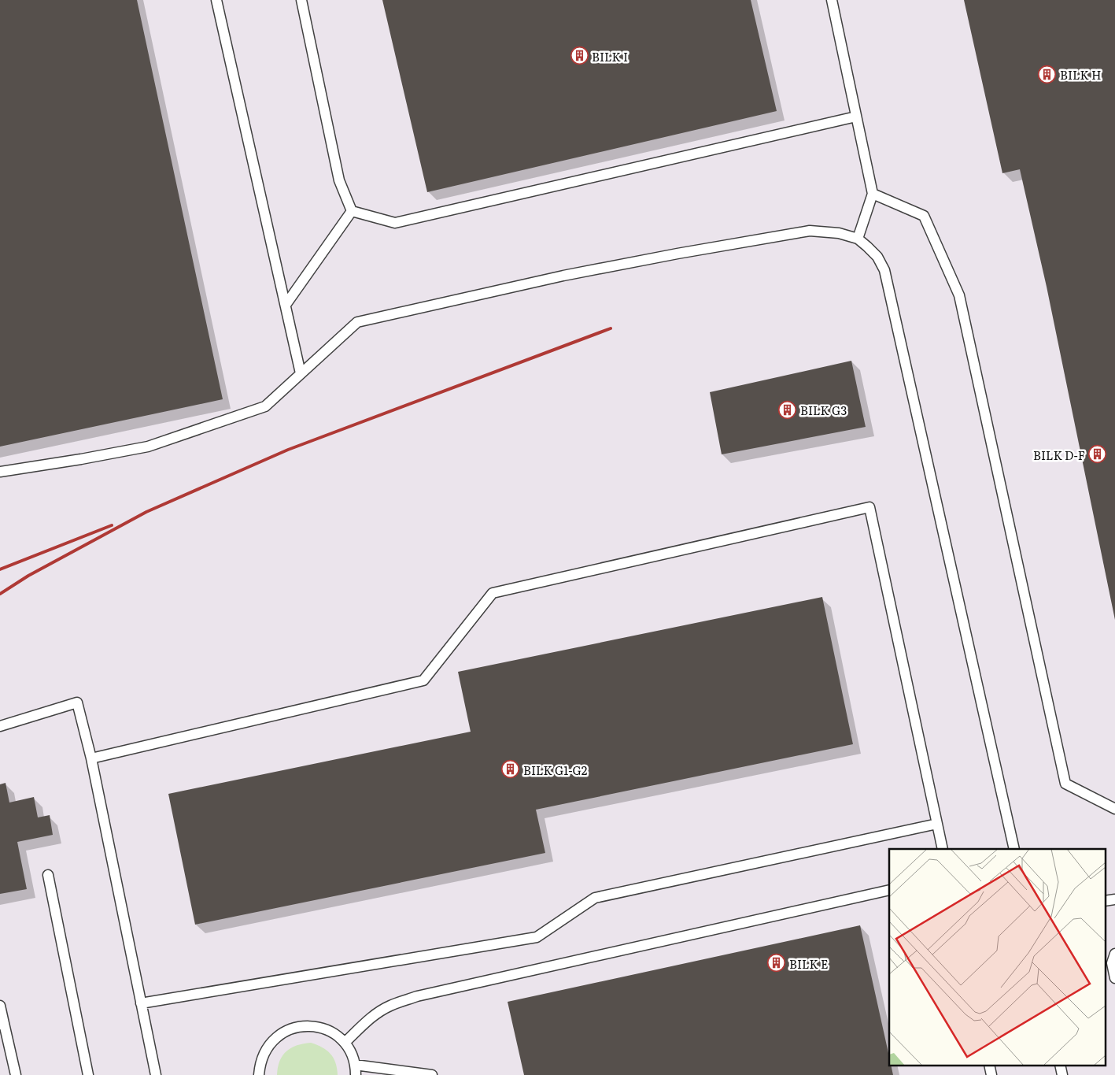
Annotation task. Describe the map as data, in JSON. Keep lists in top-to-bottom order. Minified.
{"places":{"building":["BILK I","BILK H","BILK G3","BILK D-F","BILK G1-G2","BILK E"]}}
